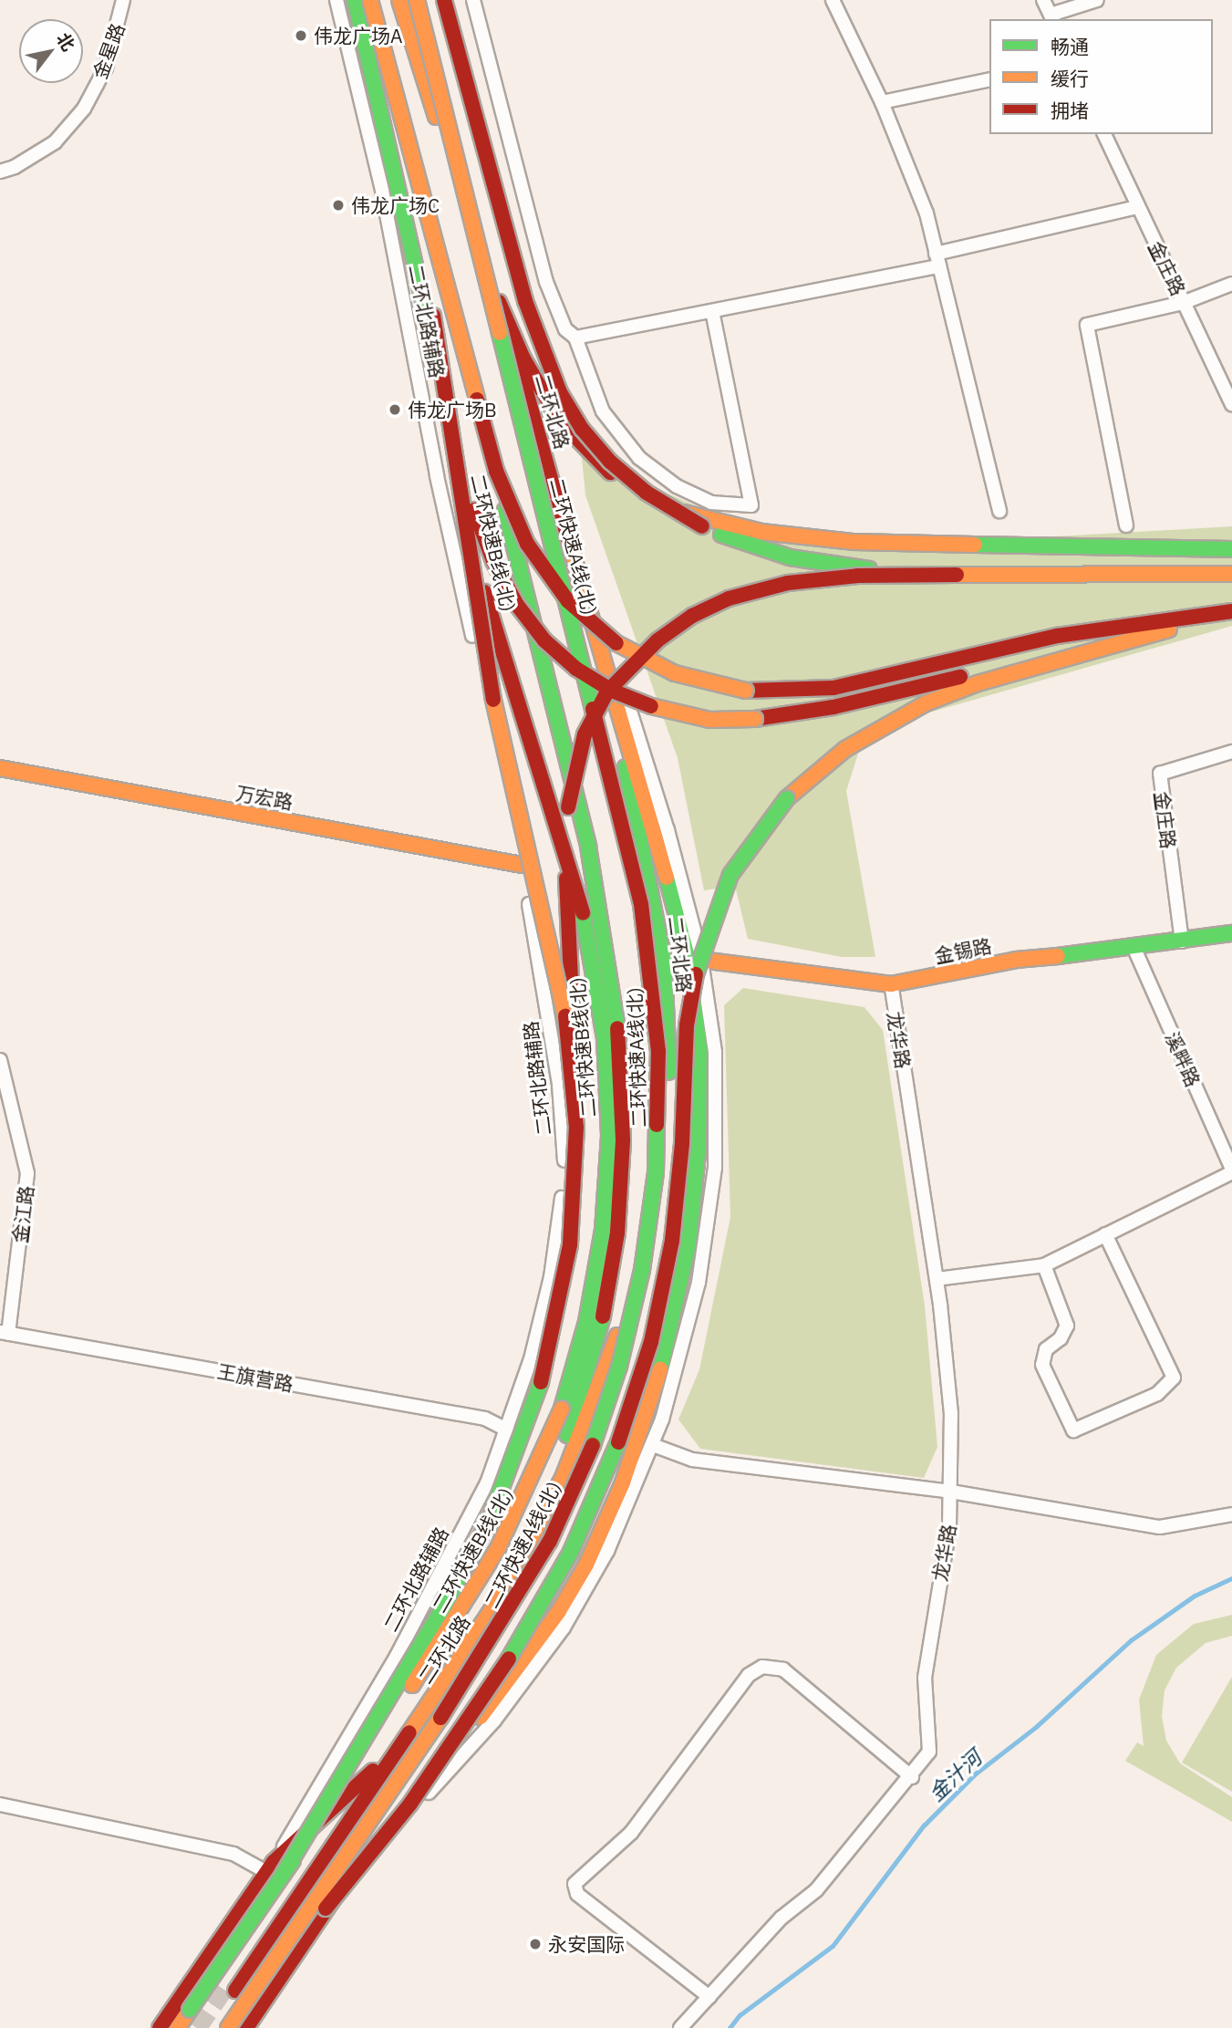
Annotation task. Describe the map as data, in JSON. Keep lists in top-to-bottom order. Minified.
{"streets":{"main road":["二环北路辅路","二环北路","二环快速B线(北)","二环快速A线(北)","万宏路","金锡路"],"street":["金星路","金庄路","龙华路","溪畔路","金江路","王旗营路"]},"crossings":[["金庄路","金锡路"],["二环北路辅路","二环快速B线(北)"],["二环北路辅路","万宏路"],["二环北路辅路","王旗营路"],["金锡路","龙华路"],["金锡路","溪畔路"],["金江路","王旗营路"]],"water":["金汁河"],"places":["伟龙广场A","伟龙广场C","伟龙广场B","永安国际"],"legend":["畅通","缓行","拥堵"],"north":"top right"}
